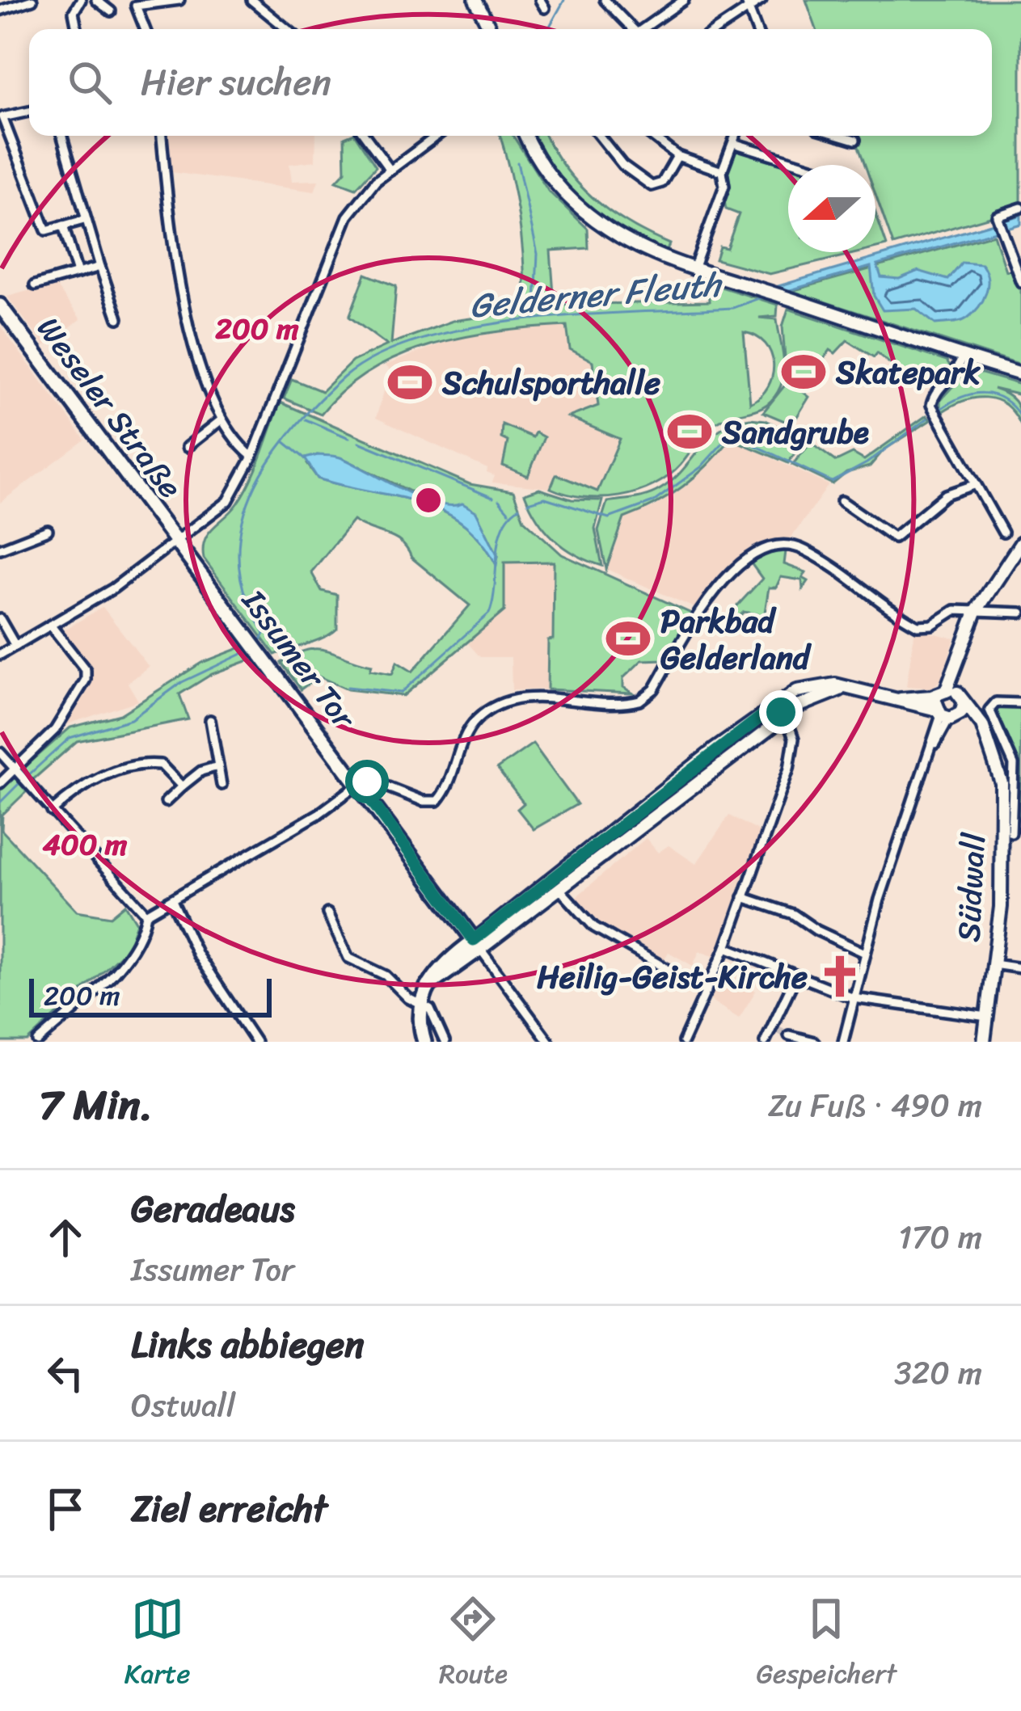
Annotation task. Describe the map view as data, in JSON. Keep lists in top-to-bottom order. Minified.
{"streets":{"main road":["Weseler Straße","Issumer Tor","Südwall"]},"crossings":[["Weseler Straße","Issumer Tor"]],"water":["Gelderner Fleuth"],"places":{"sports":["Skatepark","Schulsporthalle","Sandgrube","Parkbad Gelderland"],"church":["Heilig-Geist-Kirche"]},"scale_bar":"200 m","north":"left","page":{"search":"Hier suchen","scale":"200 m","heading":["7 Min.","Zu Fuß · 490 m"],"list":[["Geradeaus","Issumer Tor","170 m"],["Links abbiegen","Ostwall","320 m"],"Ziel erreicht"],"nav":["Karte","Route","Gespeichert"]},"rings":["200 m","400 m"]}
